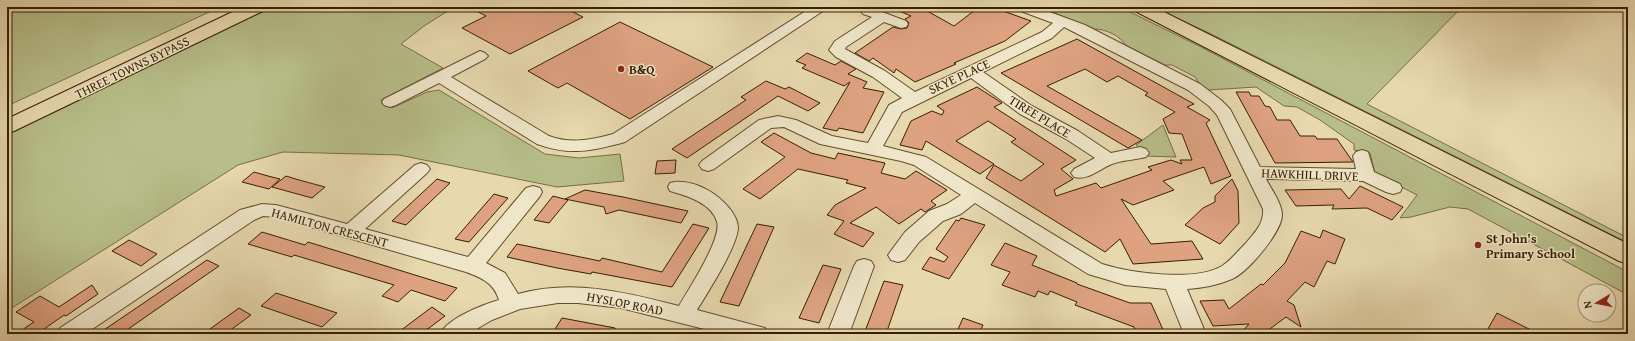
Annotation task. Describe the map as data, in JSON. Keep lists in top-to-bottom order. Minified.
{"streets":{"main road":["THREE TOWNS BYPASS"],"street":["SKYE PLACE","TIREE PLACE","HAWKHILL DRIVE","HAMILTON CRESCENT","HYSLOP ROAD"]},"crossings":[["SKYE PLACE","TIREE PLACE"],["HAMILTON CRESCENT","HYSLOP ROAD"]],"places":["B&Q","St John's Primary School"],"north":"left"}
